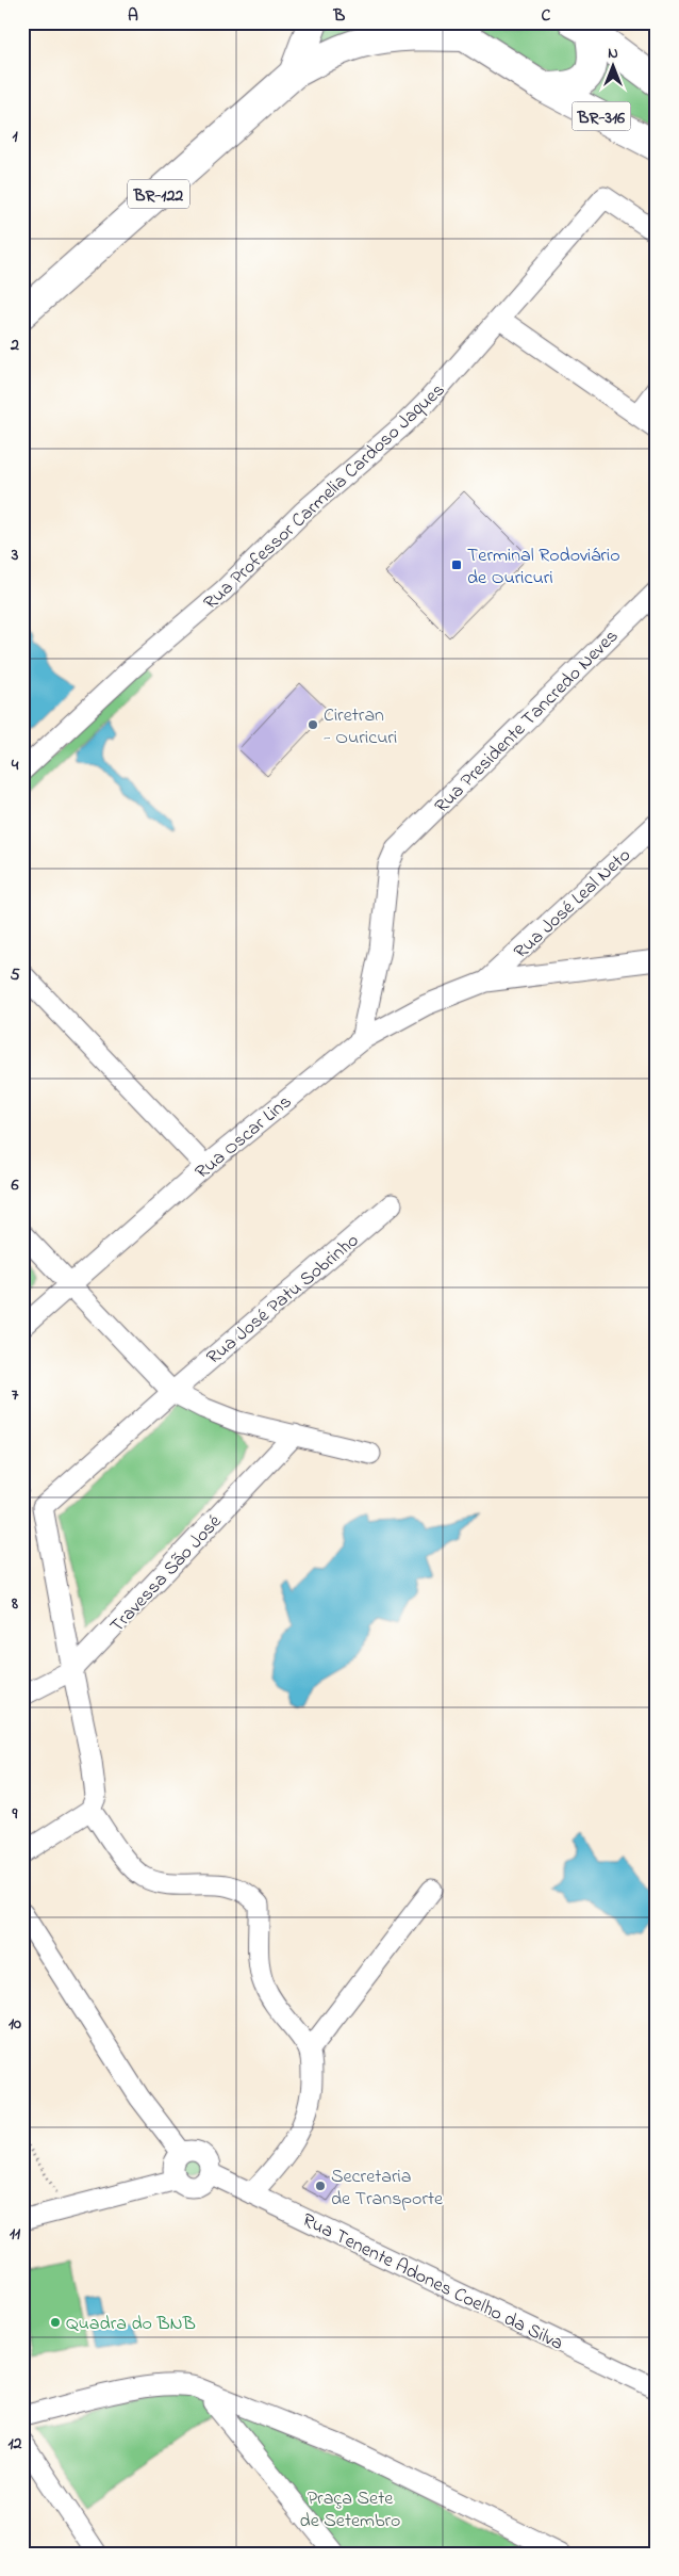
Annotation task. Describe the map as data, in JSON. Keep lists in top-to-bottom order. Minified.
{"streets":{"main road":["BR-316","BR-122"],"street":["Rua Professor Carmelia Cardoso Jaques","Rua Presidente Tancredo Neves","Rua José Leal Neto","Rua Oscar Lins","Rua José Patu Sobrinho","Travessa São José","Rua Tenente Adones Coelho da Silva"]},"crossings":[["BR-316","BR-122"],["Rua Presidente Tancredo Neves","Rua Oscar Lins"],["Rua José Leal Neto","Rua Oscar Lins"],["Rua José Patu Sobrinho","Travessa São José"]],"parks":["Praça Sete de Setembro"],"places":{"transit":["Terminal Rodoviário de Ouricuri"],"other":["Ciretran - Ouricuri","Secretaria de Transporte","Quadra do BNB"]},"north":"top","grid":{"columns":["A","B","C"],"rows":["1","2","3","4","5","6","7","8","9","10","11","12"]}}
